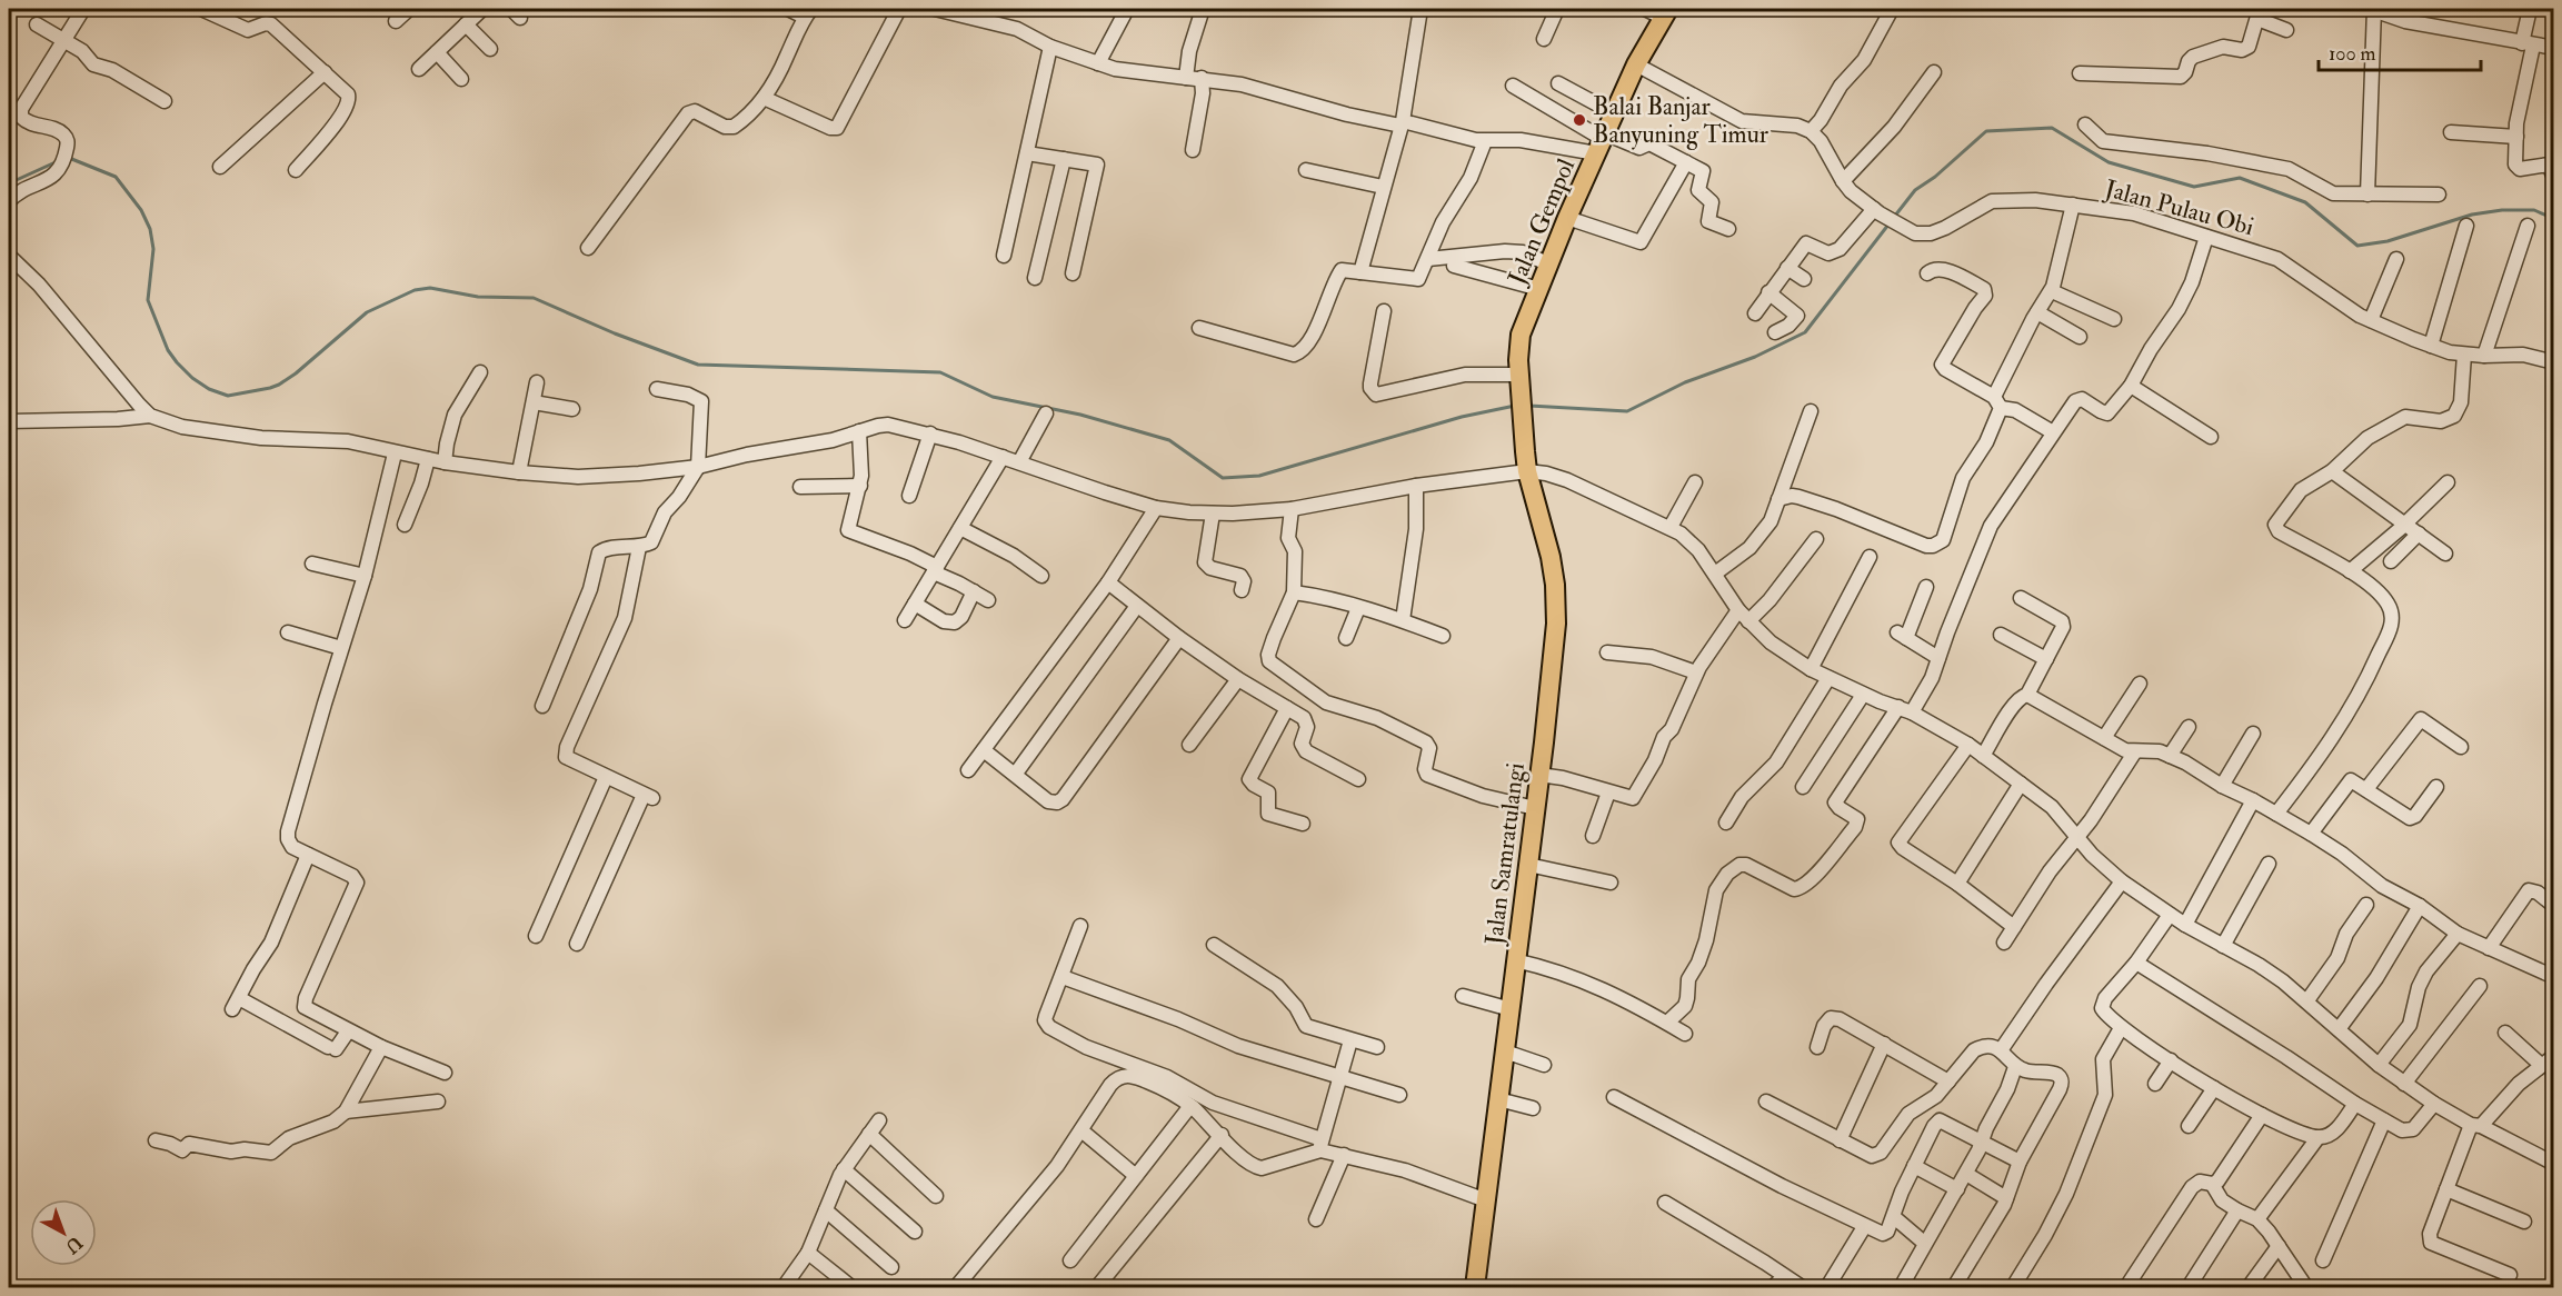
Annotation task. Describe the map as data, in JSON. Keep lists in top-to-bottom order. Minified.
{"streets":{"main road":["Jalan Gempol","Jalan Samratulangi"],"street":["Jalan Pulau Obi"]},"crossings":[["Jalan Gempol","Jalan Samratulangi"]],"places":["Balai Banjar Banyuning Timur"],"scale_bar":"100 m","north":"bottom right"}
